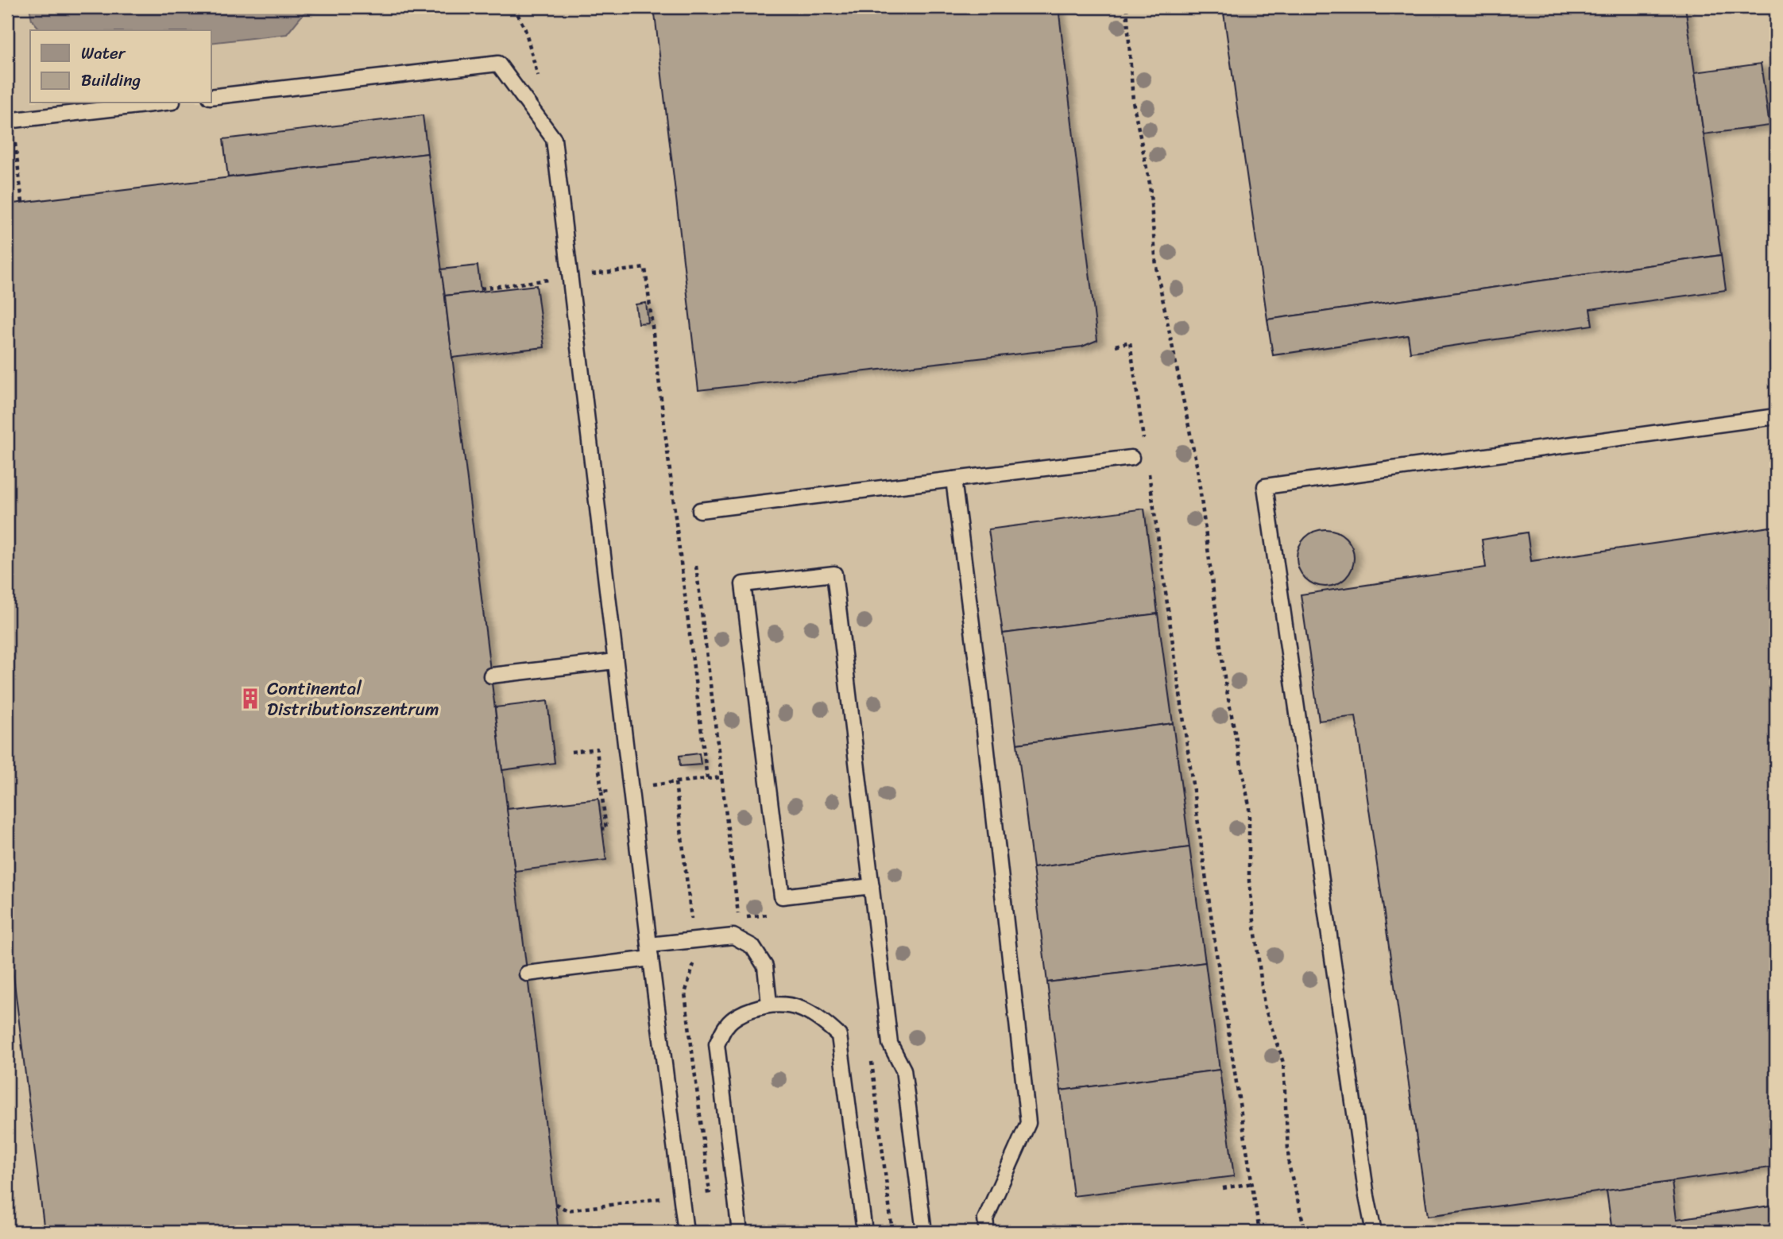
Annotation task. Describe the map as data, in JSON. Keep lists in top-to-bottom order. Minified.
{"places":{"building":["Continental Distributionszentrum"]},"legend":["Water","Building"]}
